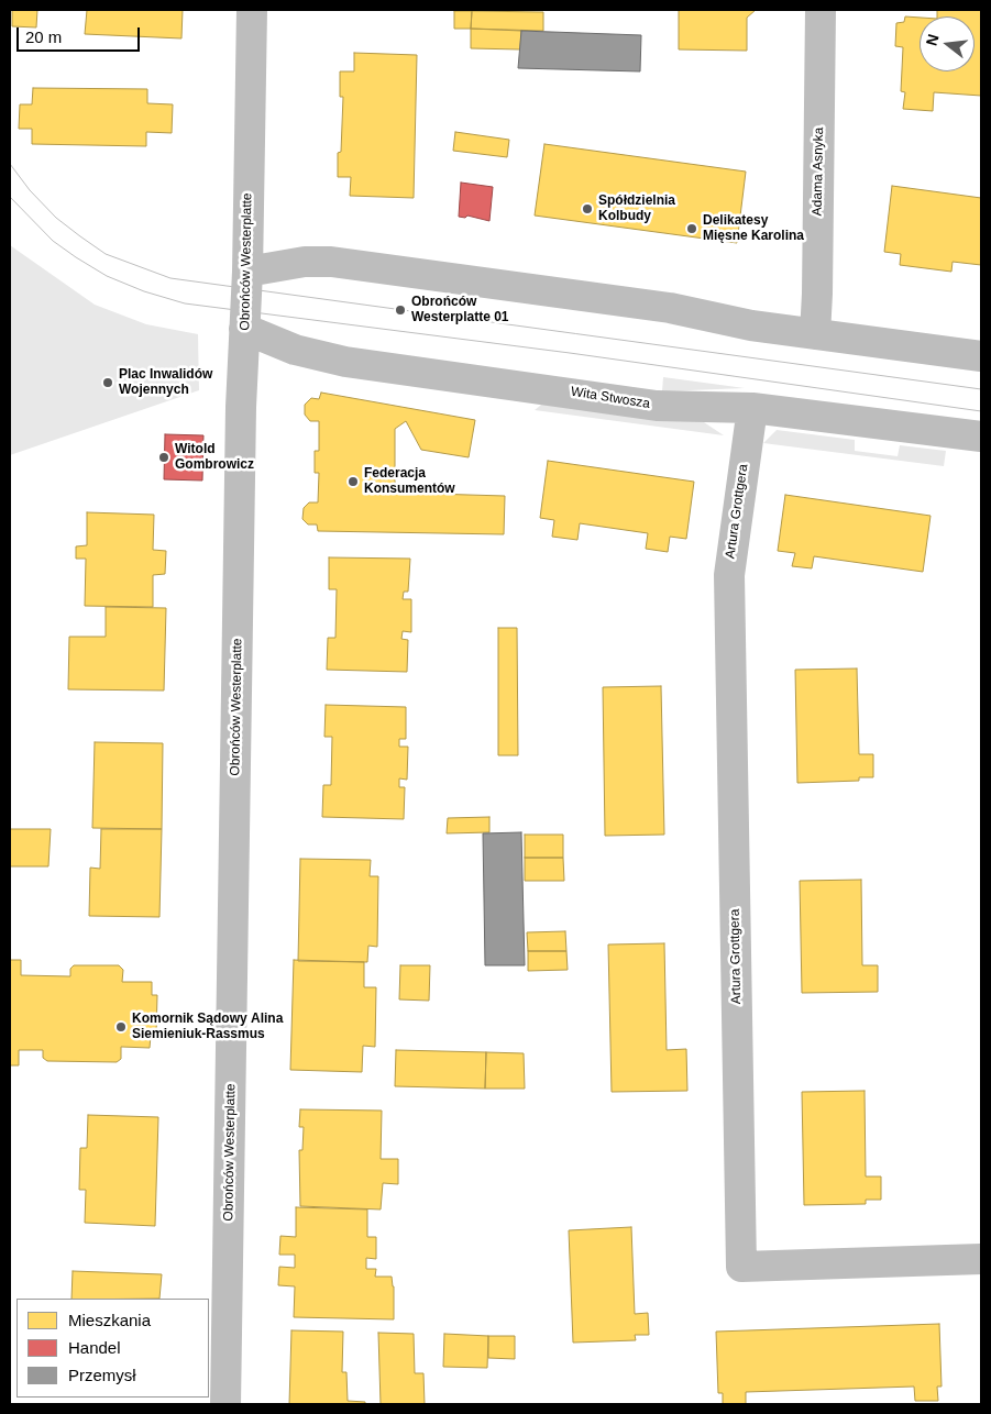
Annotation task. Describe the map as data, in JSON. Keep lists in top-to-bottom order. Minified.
{"streets":{"street":["Adama Asnyka","Obrońców Westerplatte","Wita Stwosza","Artura Grottgera"]},"crossings":[["Obrońców Westerplatte","Wita Stwosza"],["Wita Stwosza","Artura Grottgera"]],"places":["Spółdzielnia Kolbudy","Delikatesy Mięsne Karolina","Obrońców Westerplatte 01","Plac Inwalidów Wojennych","Witold Gombrowicz","Federacja Konsumentów","Komornik Sądowy Alina Siemieniuk-Rassmus"],"legend":["Mieszkania","Handel","Przemysł"],"scale_bar":"20 m","north":"left"}
